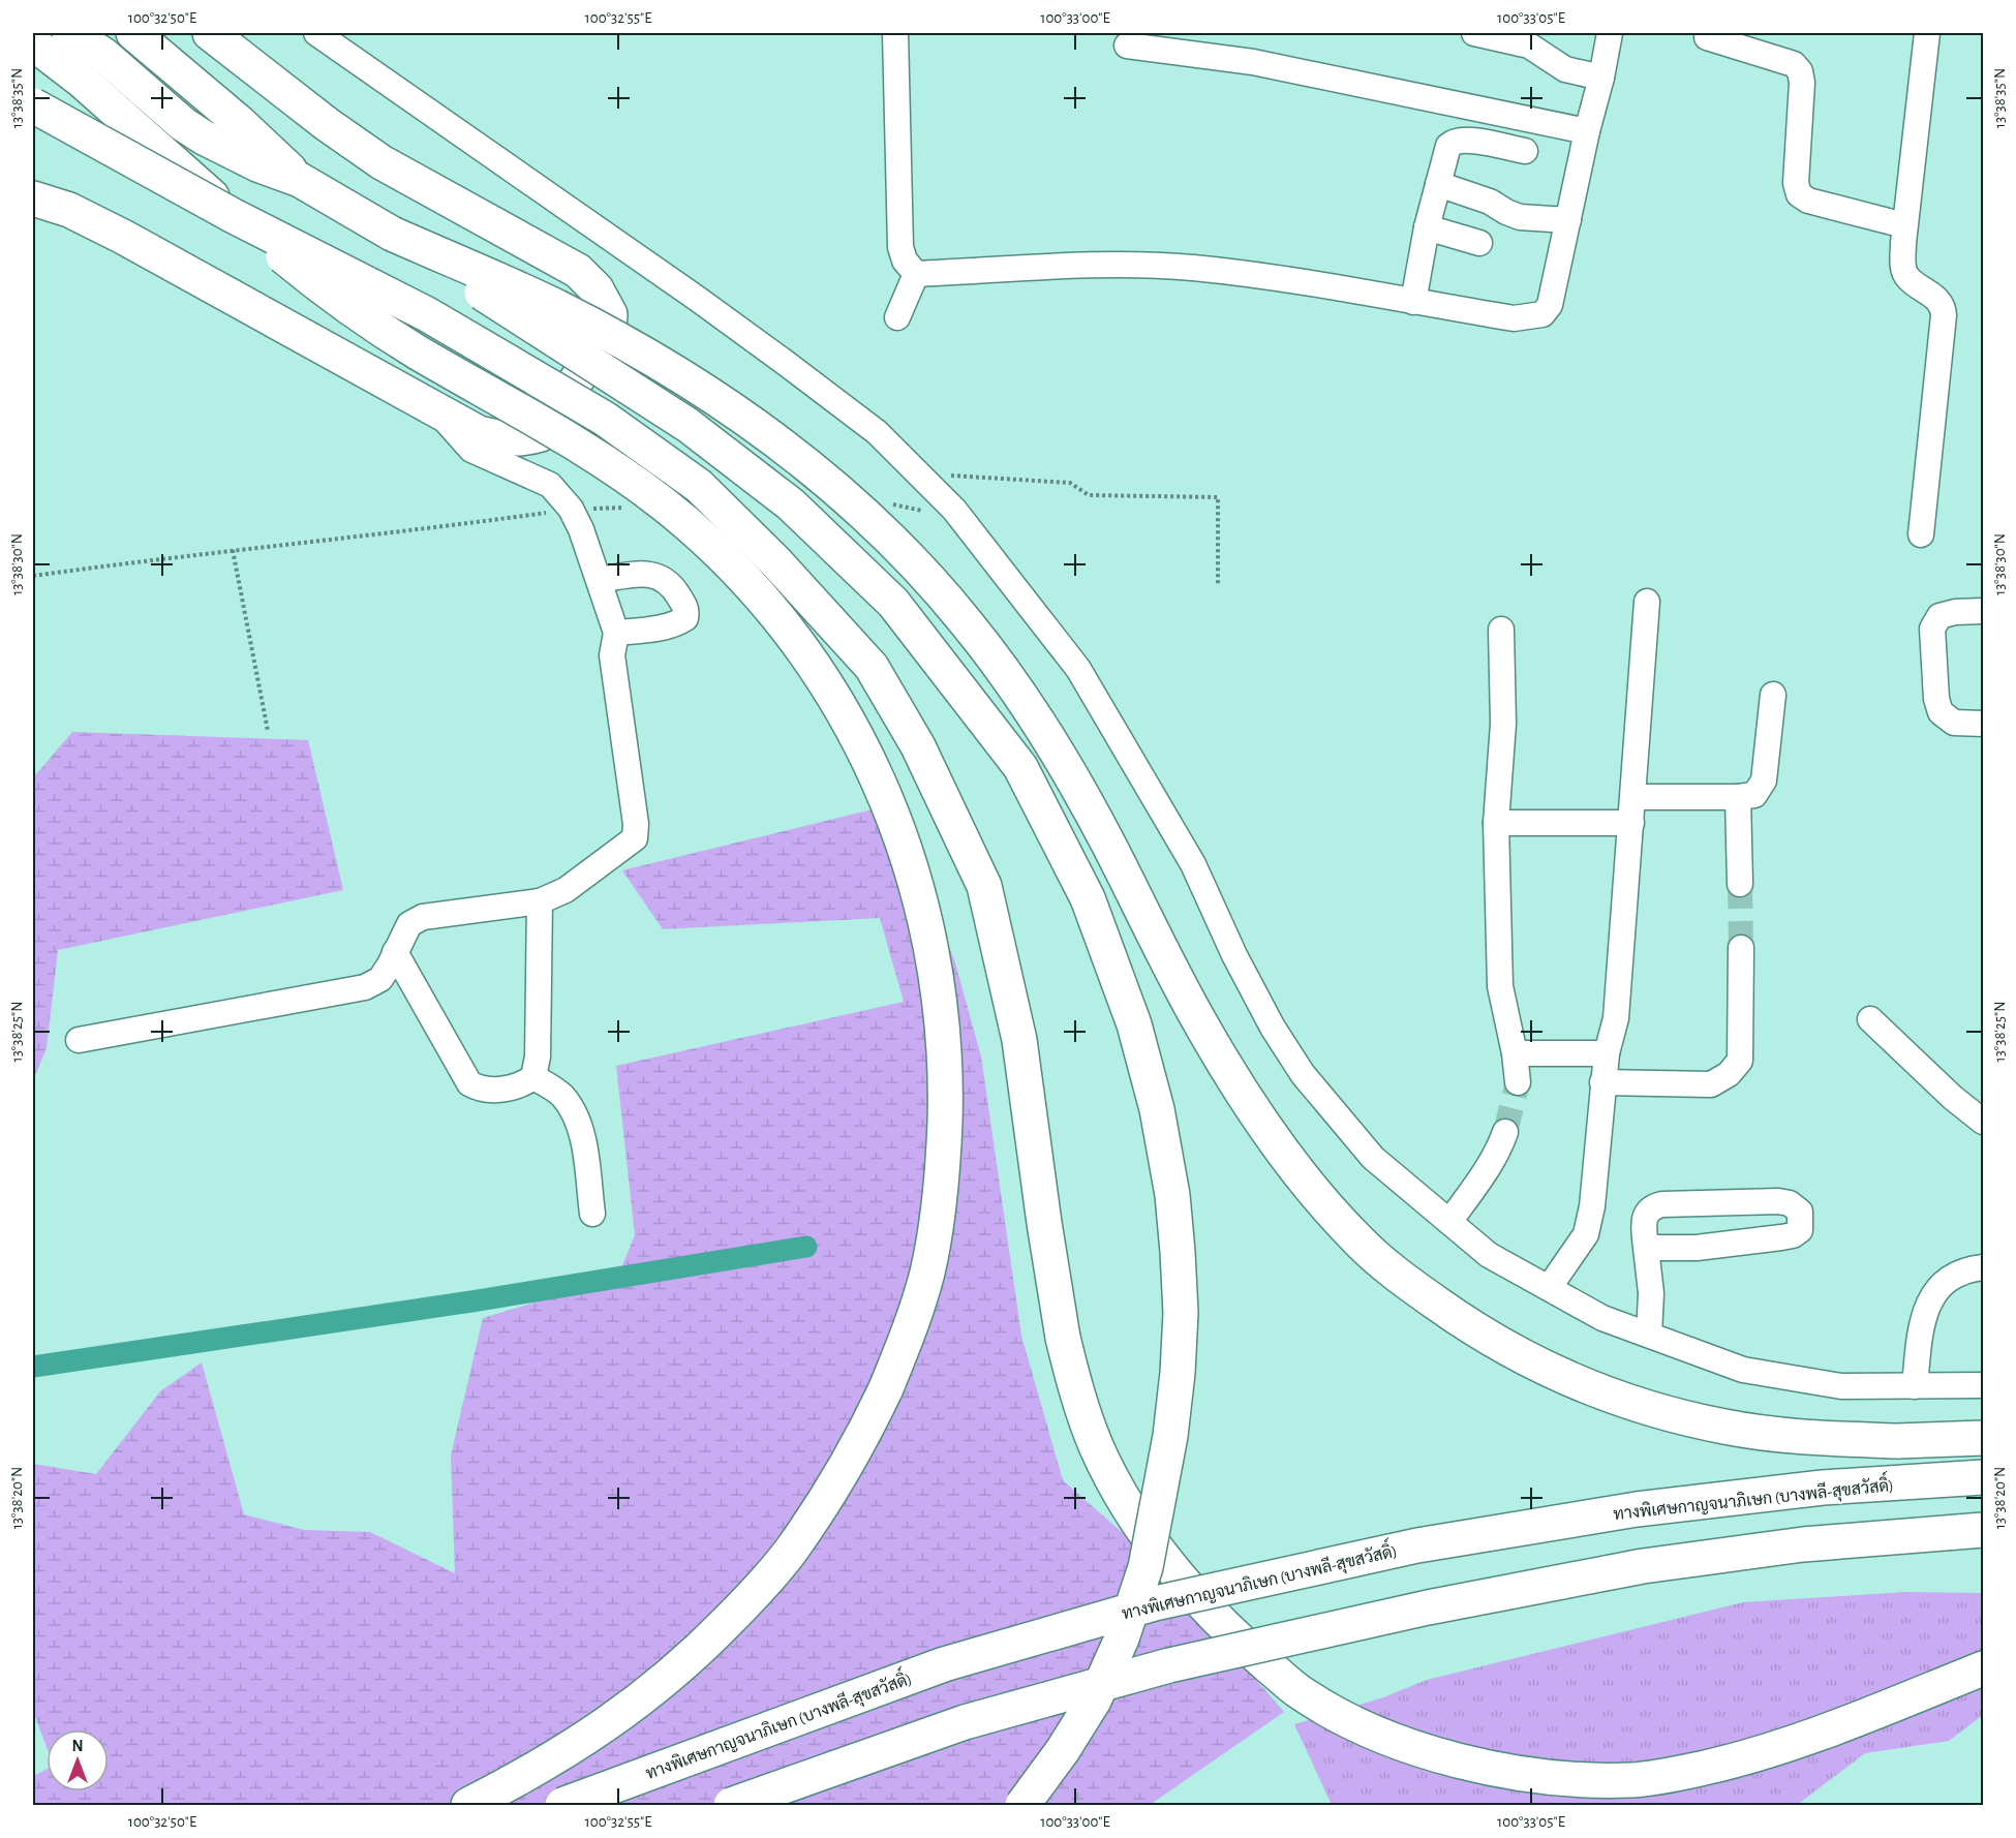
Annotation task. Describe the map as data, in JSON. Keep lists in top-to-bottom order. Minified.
{"streets":{"highway":["ทางพิเศษกาญจนาภิเษก (บางพลี-สุขสวัสดิ์)"]},"north":"top","coordinates":["100°32'50\"E","100°32'55\"E","100°33'00\"E","100°33'05\"E","13°38'35\"N","13°38'30\"N","13°38'25\"N","13°38'20\"N"]}
